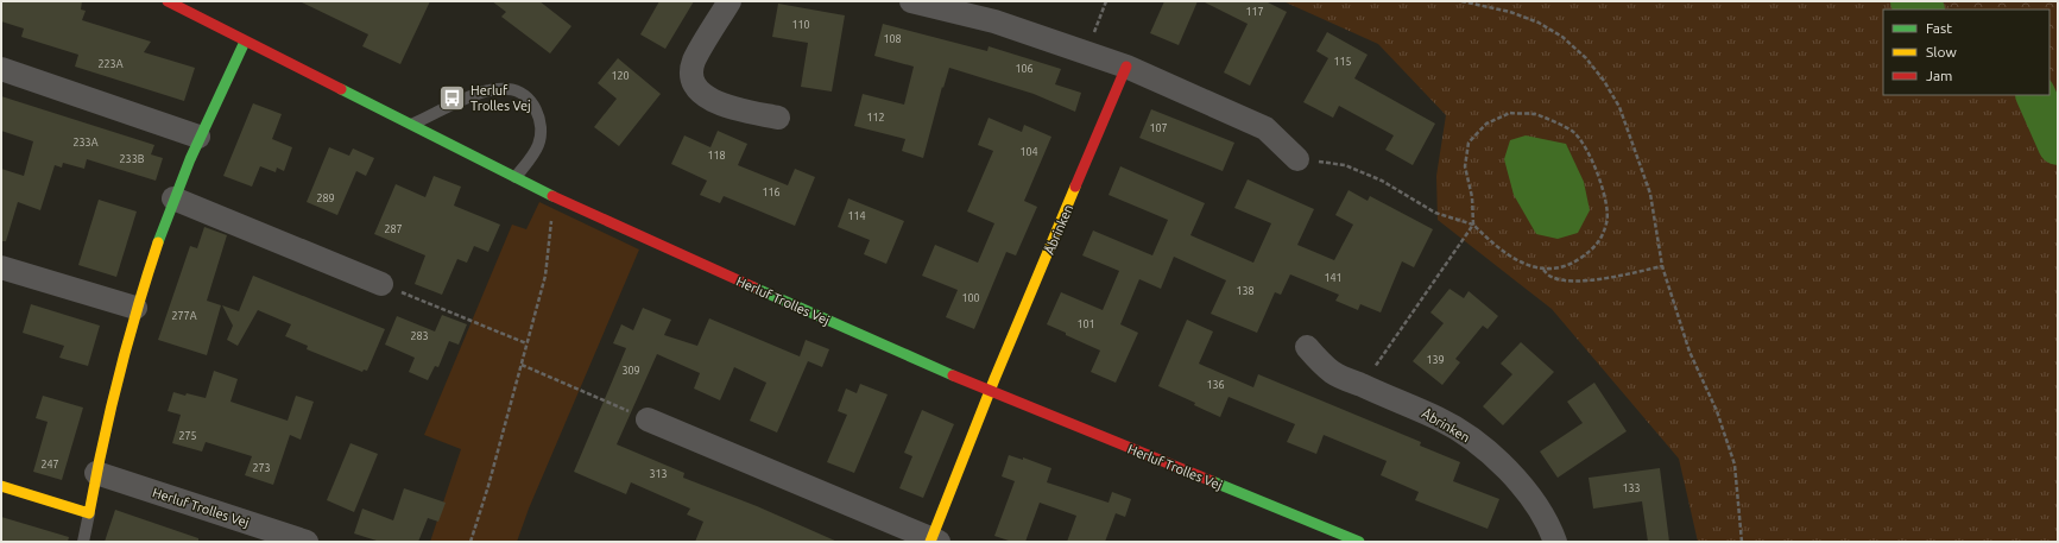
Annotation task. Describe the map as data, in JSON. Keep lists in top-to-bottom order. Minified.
{"streets":{"street":["Åbrinken","Herluf Trolles Vej"]},"crossings":[["Åbrinken","Herluf Trolles Vej"]],"places":{"bus stop":["Herluf Trolles Vej"]},"house_numbers":["117","110","108","115","223A","106","120","112","107","233A","104","118","233B","116","289","114","287","141","138","100","277A","101","283","139","309","136","275","247","273","313","133"],"legend":["Fast","Slow","Jam"]}
